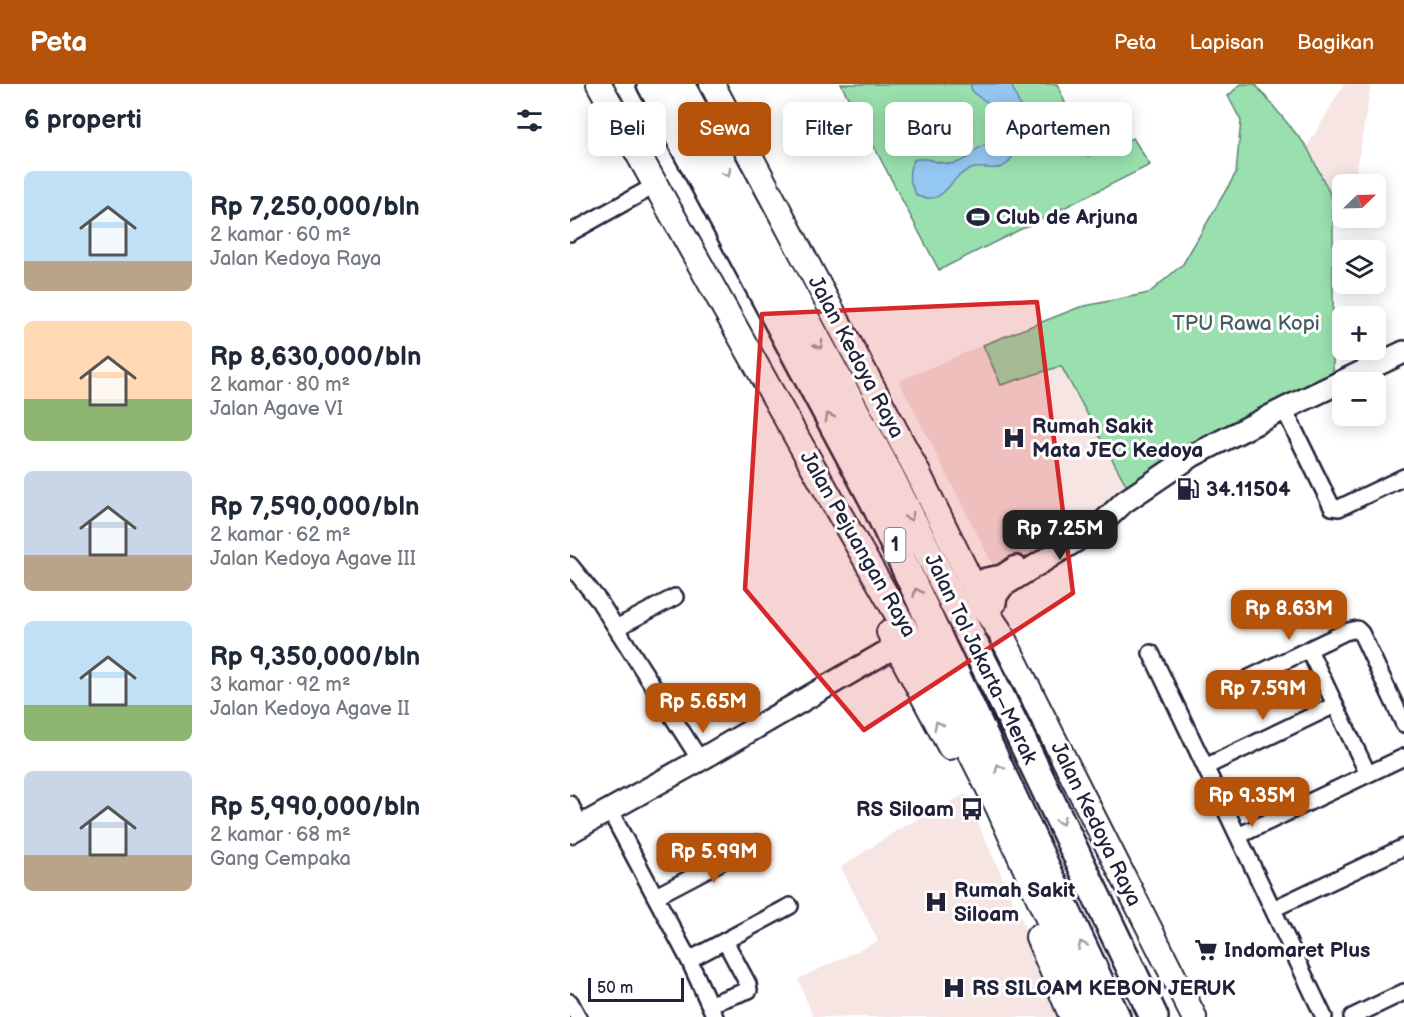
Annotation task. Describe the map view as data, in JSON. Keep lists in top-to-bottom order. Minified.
{"streets":{"highway":["1","Jalan Tol Jakarta–Merak"],"main road":["Jalan Kedoya Raya","Jalan Pejuangan Raya"]},"parks":["TPU Rawa Kopi"],"places":{"sports":["Club de Arjuna"],"hospital":["Rumah Sakit Mata JEC Kedoya","Rumah Sakit Siloam","RS SILOAM KEBON JERUK"],"fuel station":["34.11504"],"bus stop":["RS Siloam"],"supermarket":["Indomaret Plus"]},"scale_bar":"50 m","north":"top right","page":{"header":"Peta","nav":["Peta","Lapisan","Bagikan"],"heading":"6 properti","chip":["Beli","Sewa","Filter","Baru","Apartemen"],"list":[{"name":"Rp 7,250,000/bln","note":"2 kamar · 60 m² · Jalan Kedoya Raya"},{"name":"Rp 8,630,000/bln","note":"2 kamar · 80 m² · Jalan Agave VI"},{"name":"Rp 7,590,000/bln","note":"2 kamar · 62 m² · Jalan Kedoya Agave III"},{"name":"Rp 9,350,000/bln","note":"3 kamar · 92 m² · Jalan Kedoya Agave II"},{"name":"Rp 5,990,000/bln","note":"2 kamar · 68 m² · Gang Cempaka"}],"map_buttons":["+","−"],"price":["Rp 7.25M","Rp 8.63M","Rp 7.59M","Rp 5.65M","Rp 9.35M","Rp 5.99M"],"scale":"50 m"}}
